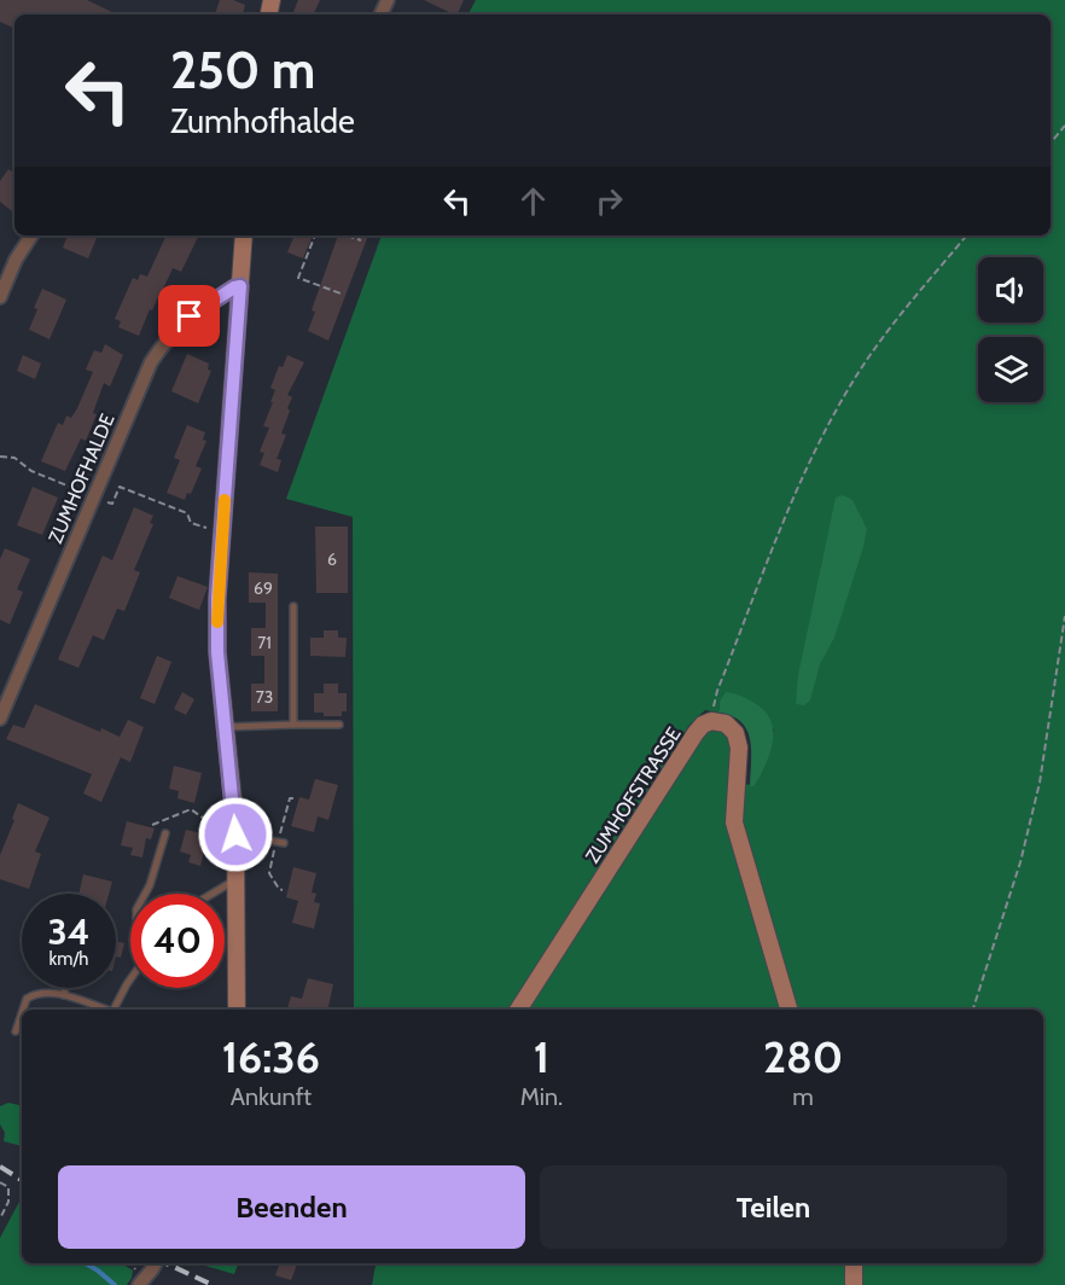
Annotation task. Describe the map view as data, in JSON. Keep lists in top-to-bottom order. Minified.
{"streets":{"street":["ZUMHOFHALDE","ZUMHOFSTRASSE"]},"house_numbers":["6","69","71","73"],"page":{"turn":["250 m","Zumhofhalde"],"speed":"34 km/h","limit":"40","eta":["16:36","Ankunft","1","Min.","280","m"],"buttons":["Beenden","Teilen"]}}
